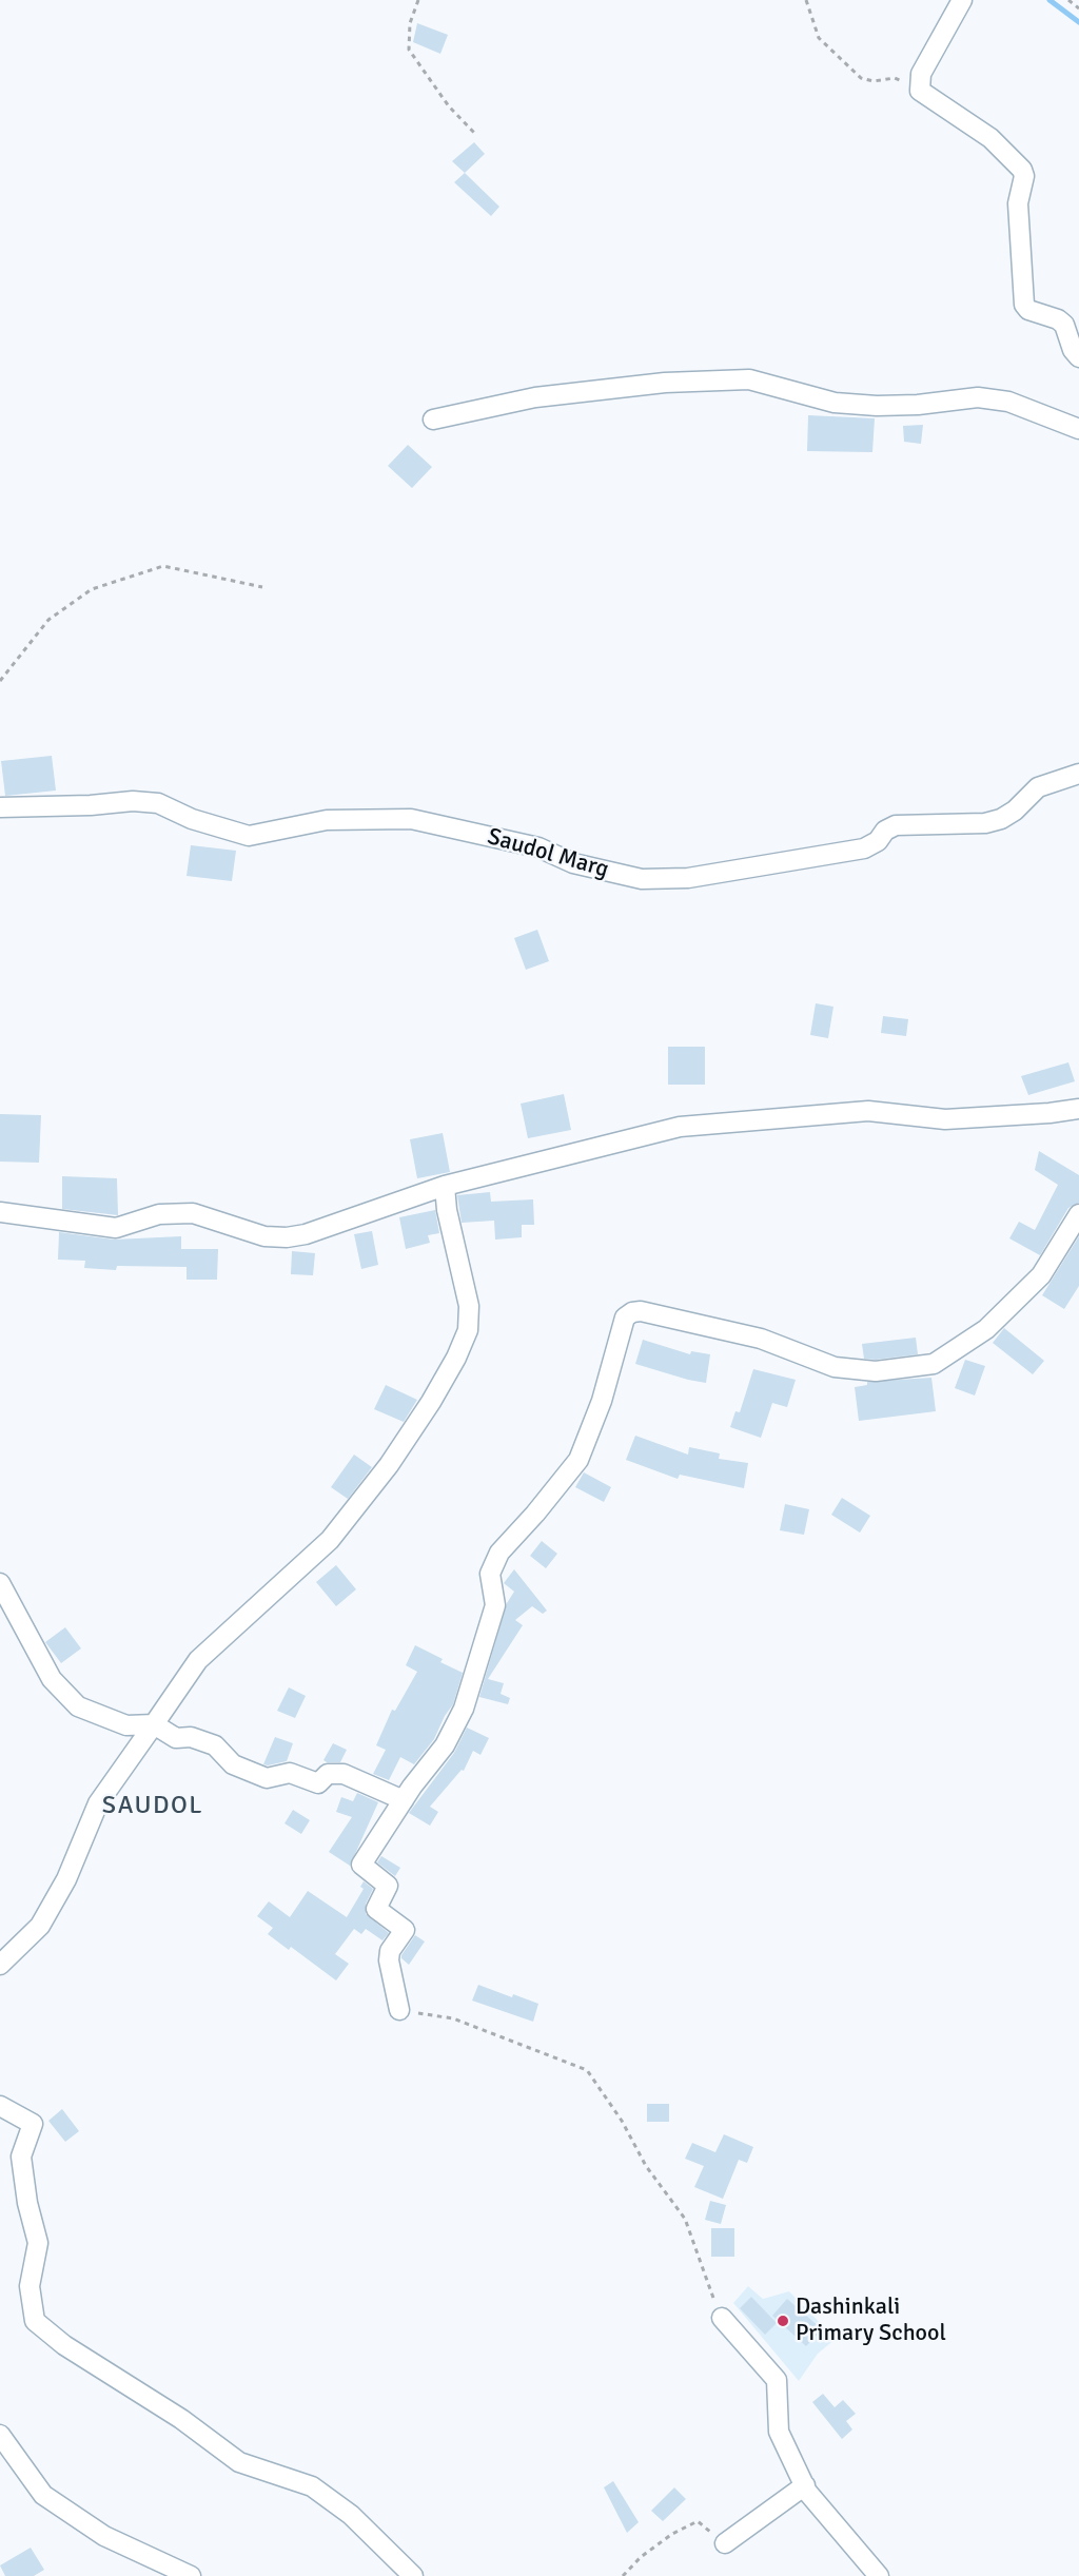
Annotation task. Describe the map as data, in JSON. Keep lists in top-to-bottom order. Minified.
{"streets":{"street":["Saudol Marg"]},"districts":["SAUDOL"],"places":["Dashinkali Primary School"]}
